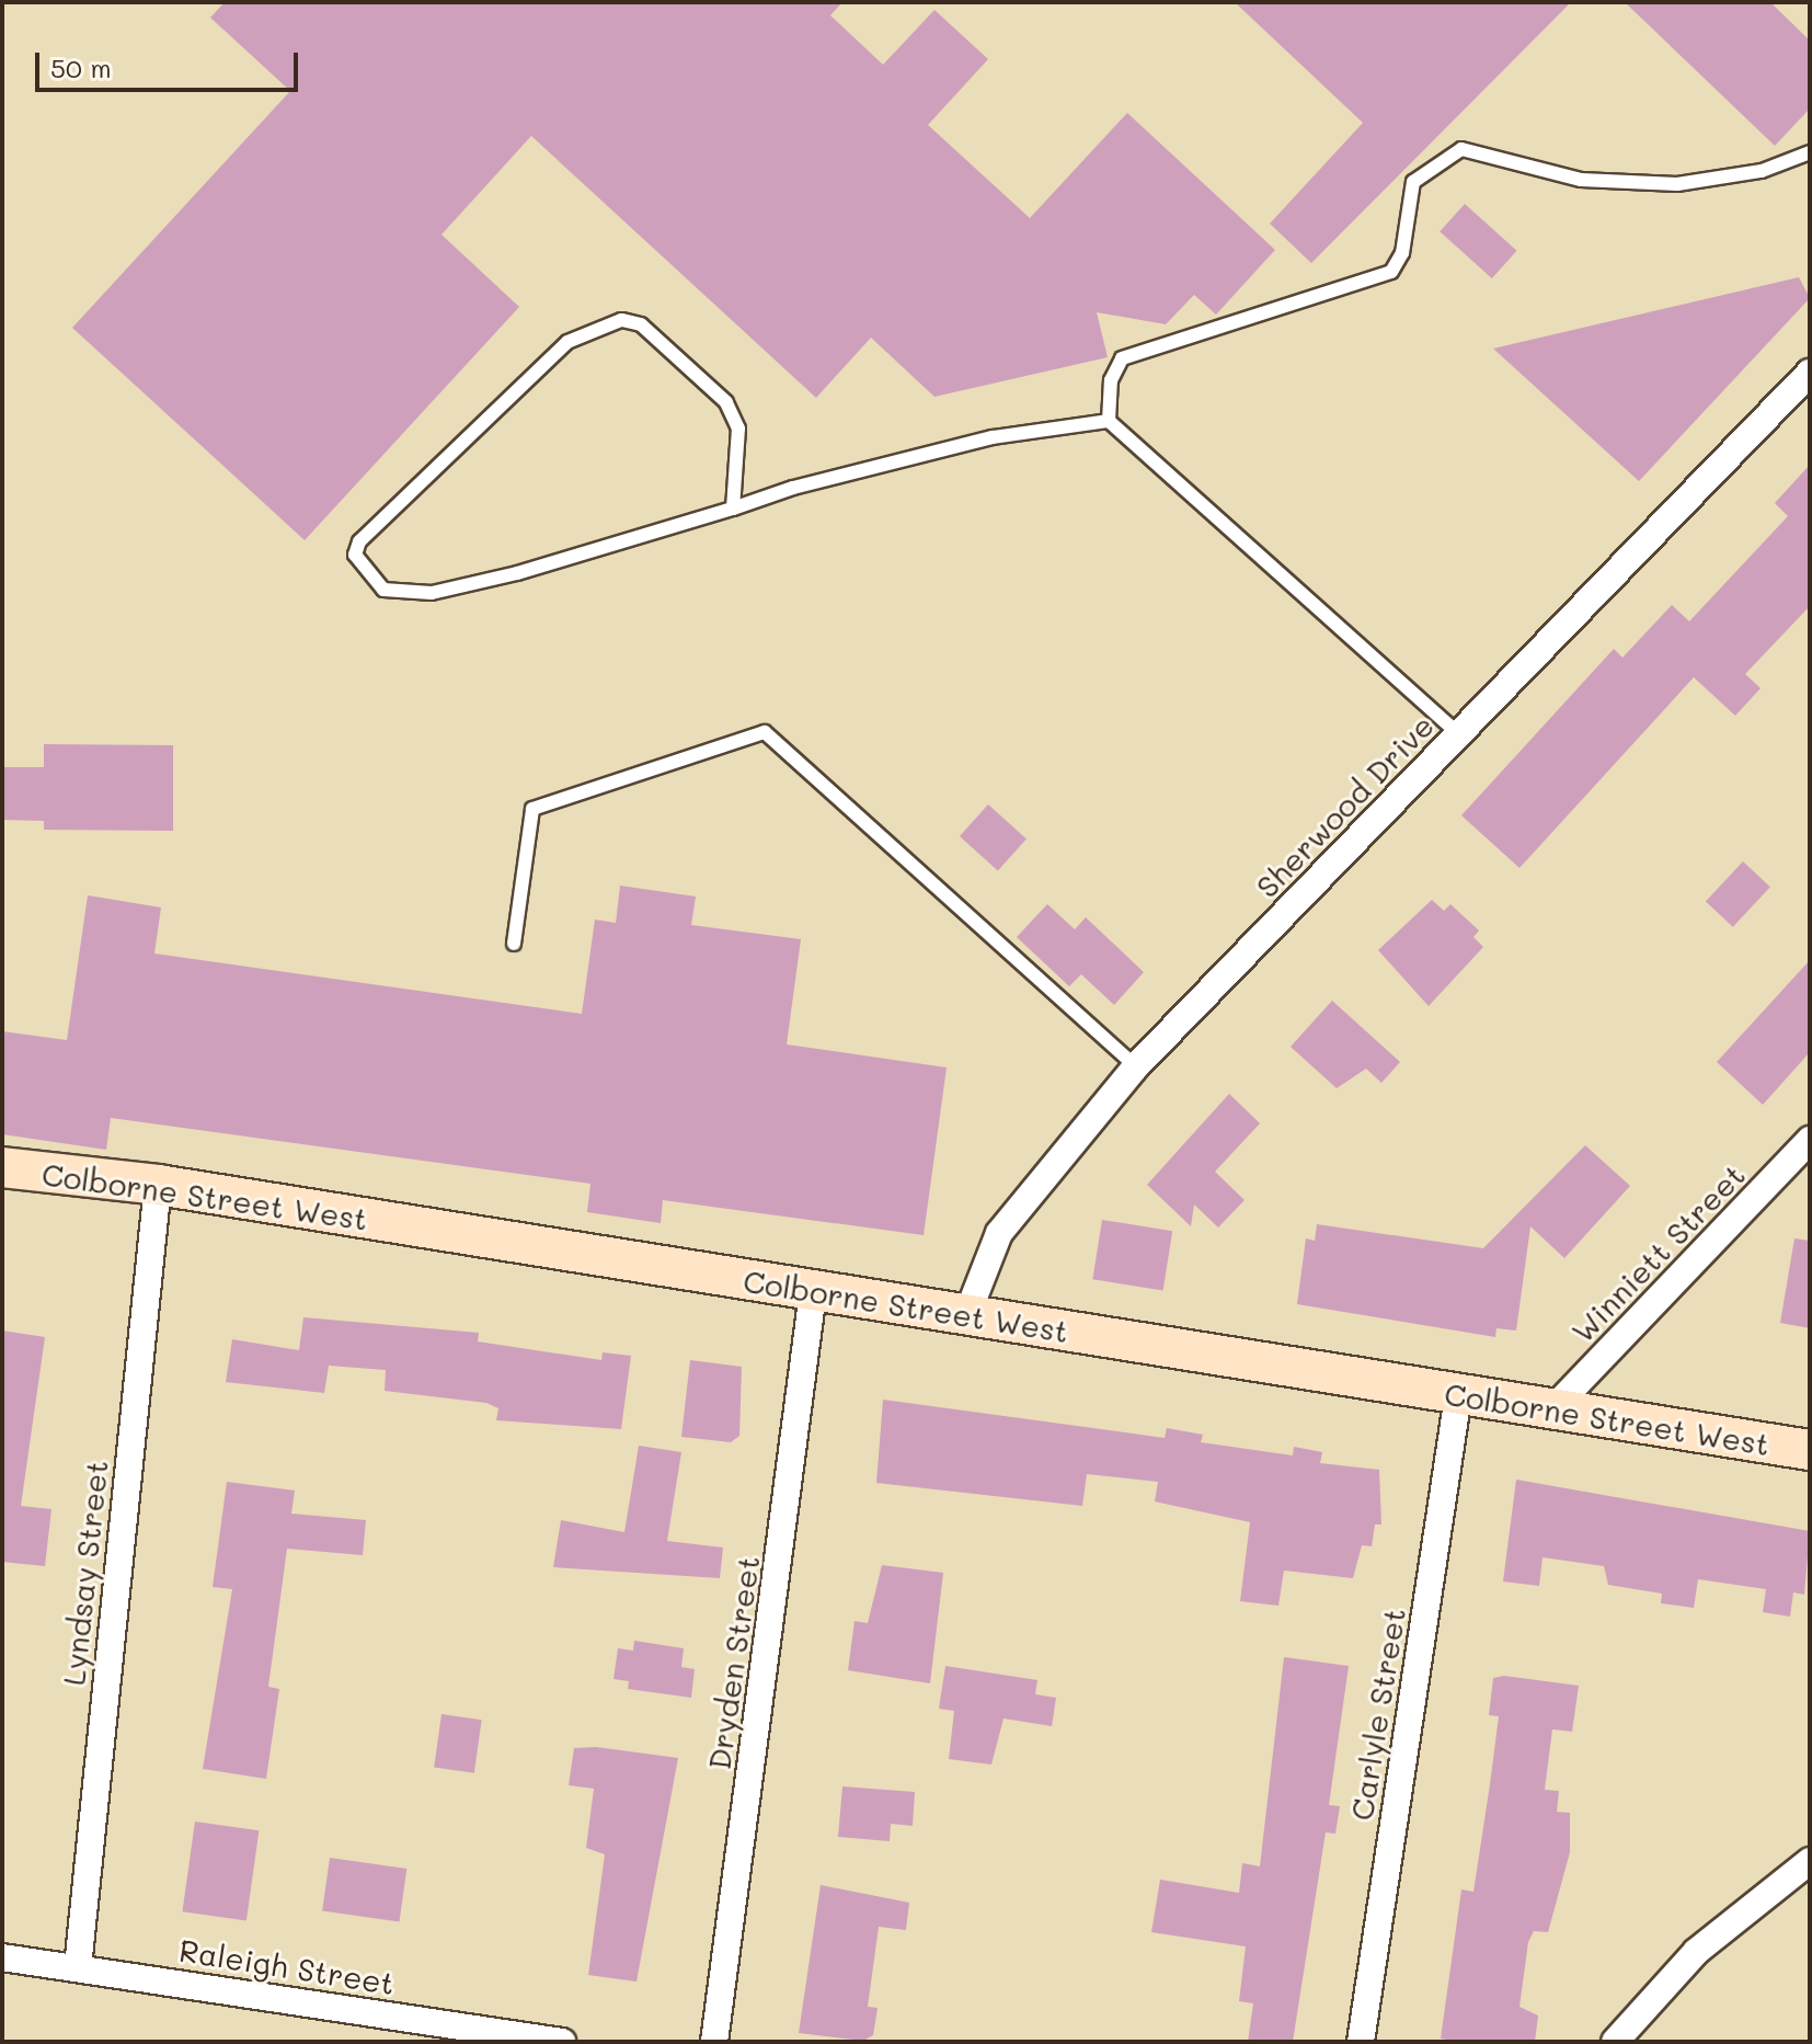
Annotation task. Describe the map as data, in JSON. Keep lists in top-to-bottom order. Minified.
{"streets":{"main road":["Colborne Street West"],"street":["Sherwood Drive","Winniett Street","Lyndsay Street","Dryden Street","Carlyle Street","Raleigh Street"]},"crossings":[["Sherwood Drive","Colborne Street West"],["Colborne Street West","Winniett Street"],["Colborne Street West","Lyndsay Street"],["Colborne Street West","Dryden Street"],["Colborne Street West","Carlyle Street"],["Lyndsay Street","Raleigh Street"]],"scale_bar":"50 m"}
